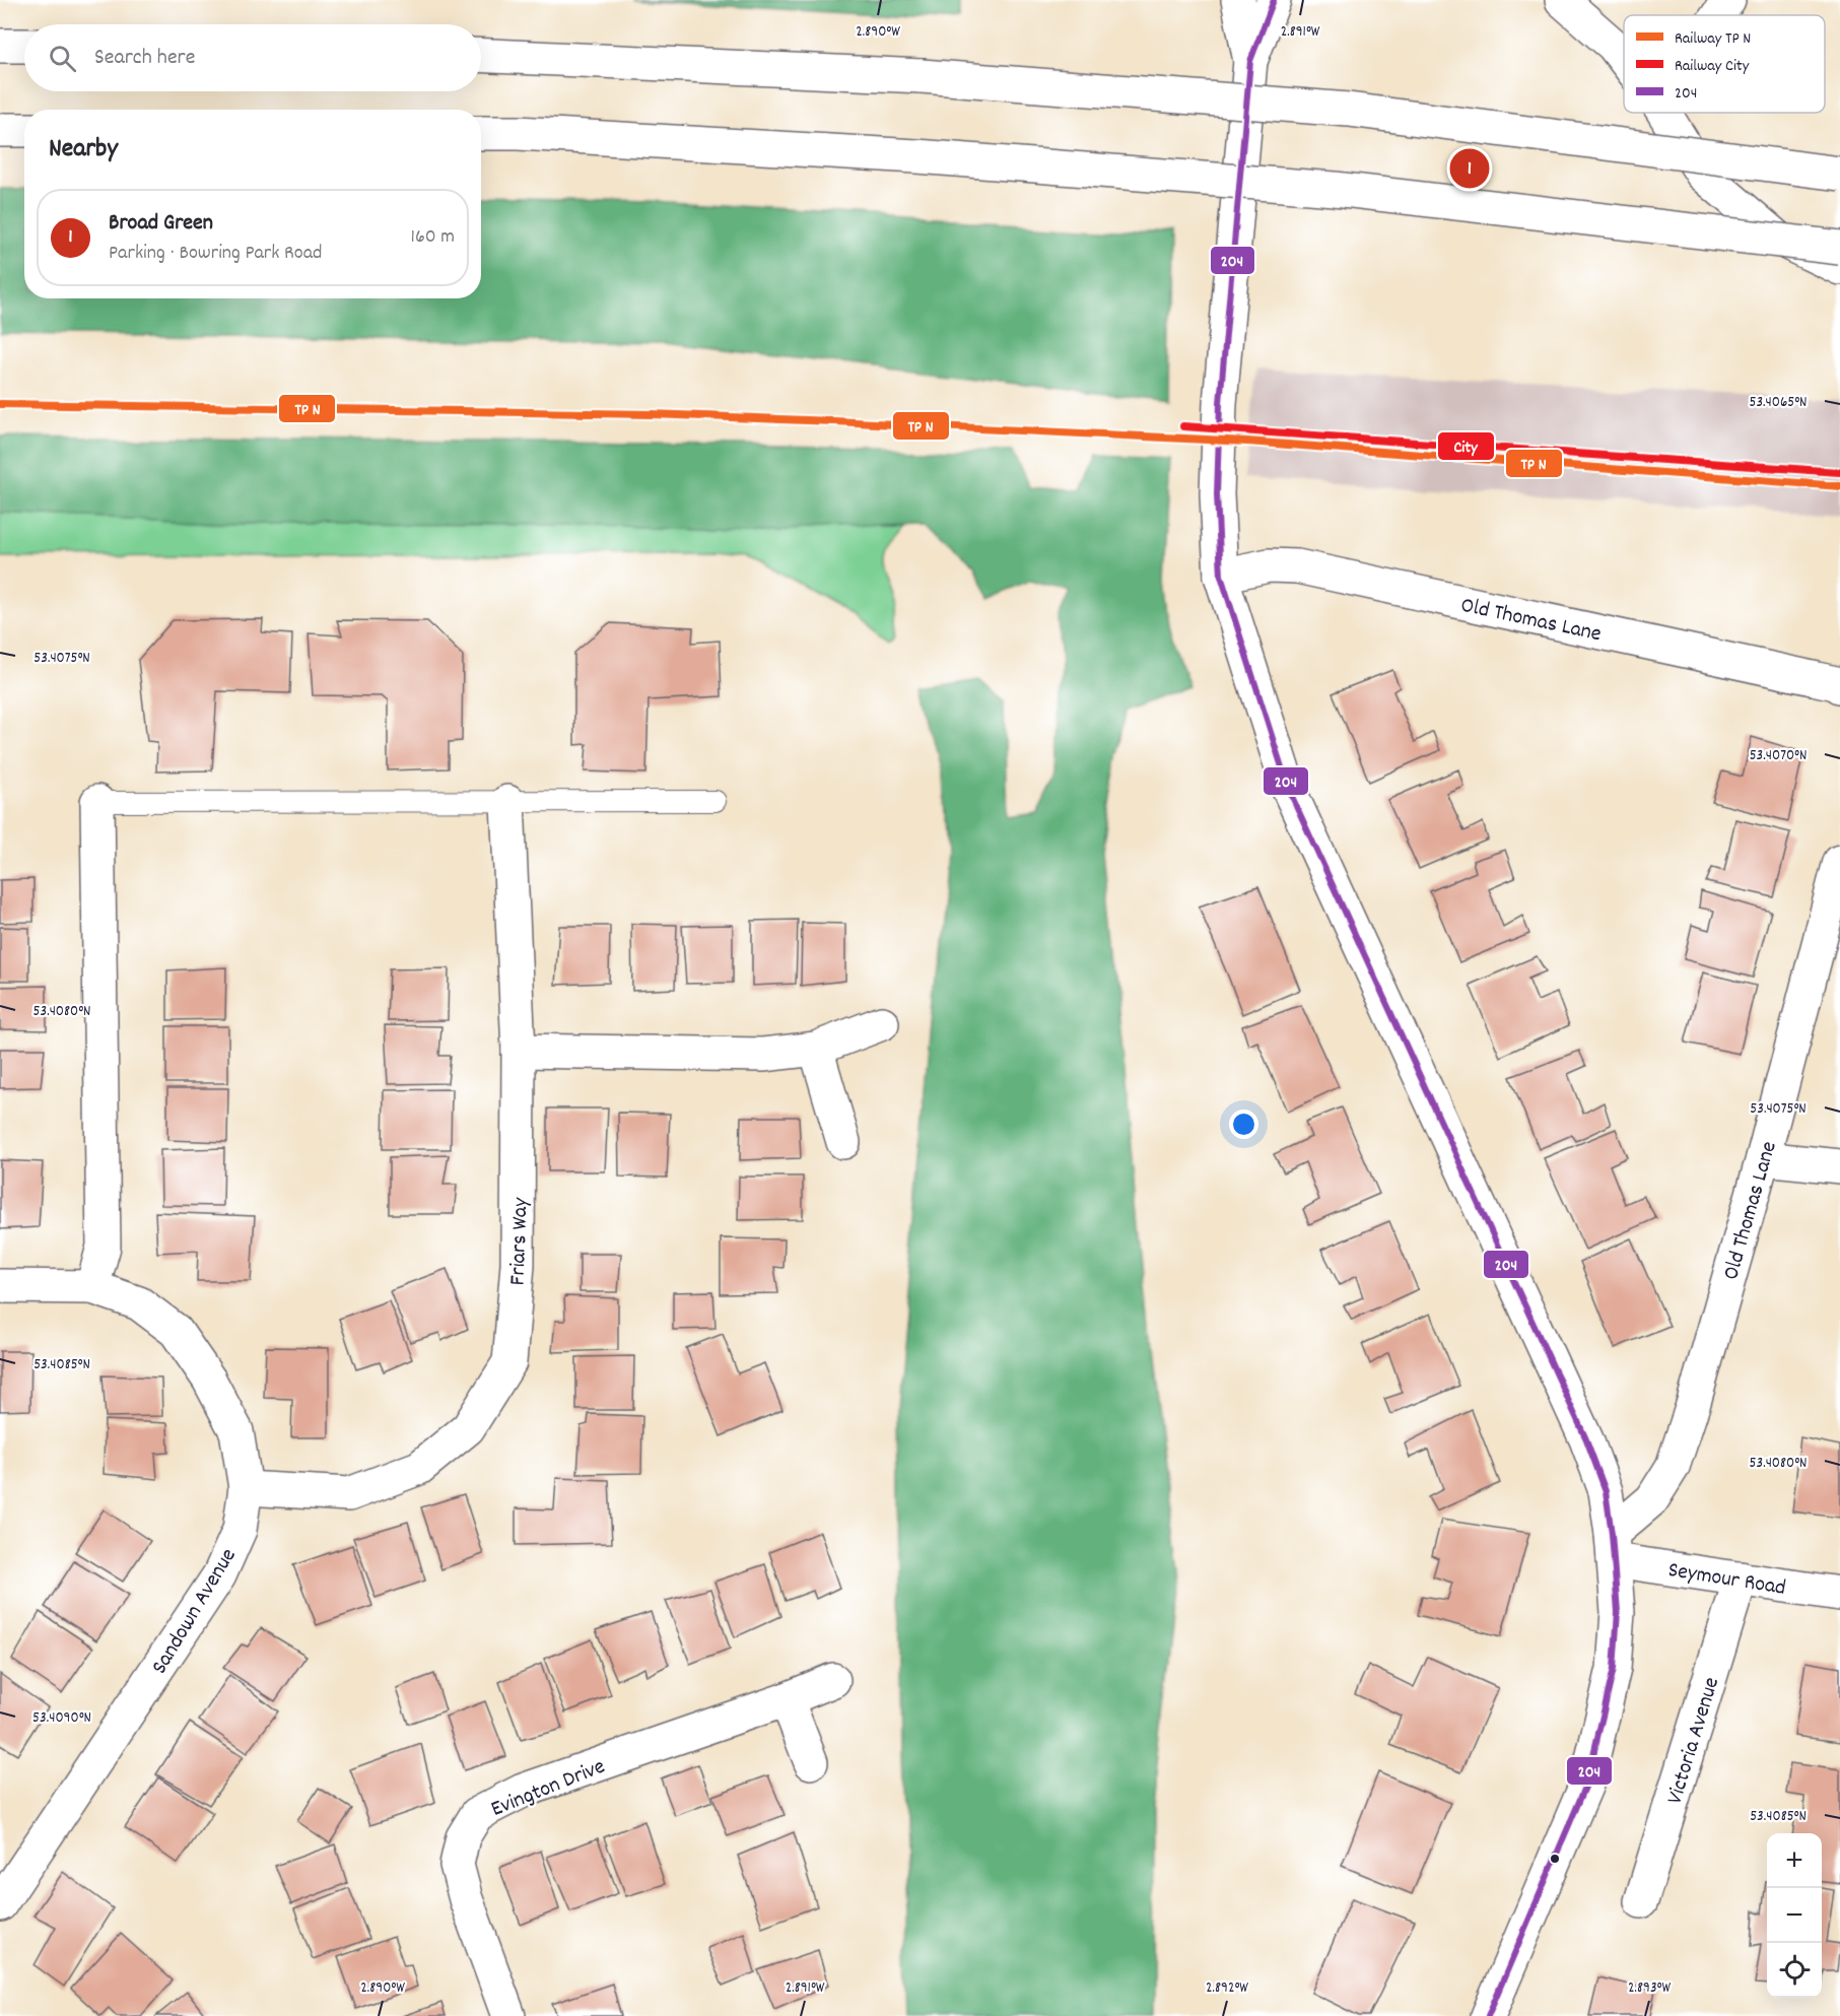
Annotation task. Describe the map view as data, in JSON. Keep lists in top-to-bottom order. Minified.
{"streets":{"main road":["Old Thomas Lane","Friars Way","Seymour Road","Sandown Avenue","Victoria Avenue","Evington Drive"]},"crossings":[["Old Thomas Lane","Seymour Road"],["Friars Way","Sandown Avenue"],["Seymour Road","Victoria Avenue"]],"lines":["transit line 204","rail line City"],"legend":["Railway TP N","Railway City","204"],"page":{"search":"Search here","heading":"Nearby","pins":"1","list":[{"mark":"1","name":"Broad Green","note":"Parking · Bowring Park Road","value":"160 m"}],"map_buttons":["+","−"]},"coordinates":["2.890°W","2.891°W","53.4065°N","53.4075°N","53.4070°N","53.4080°N","53.4085°N","53.4090°N","2.892°W","2.893°W"]}
